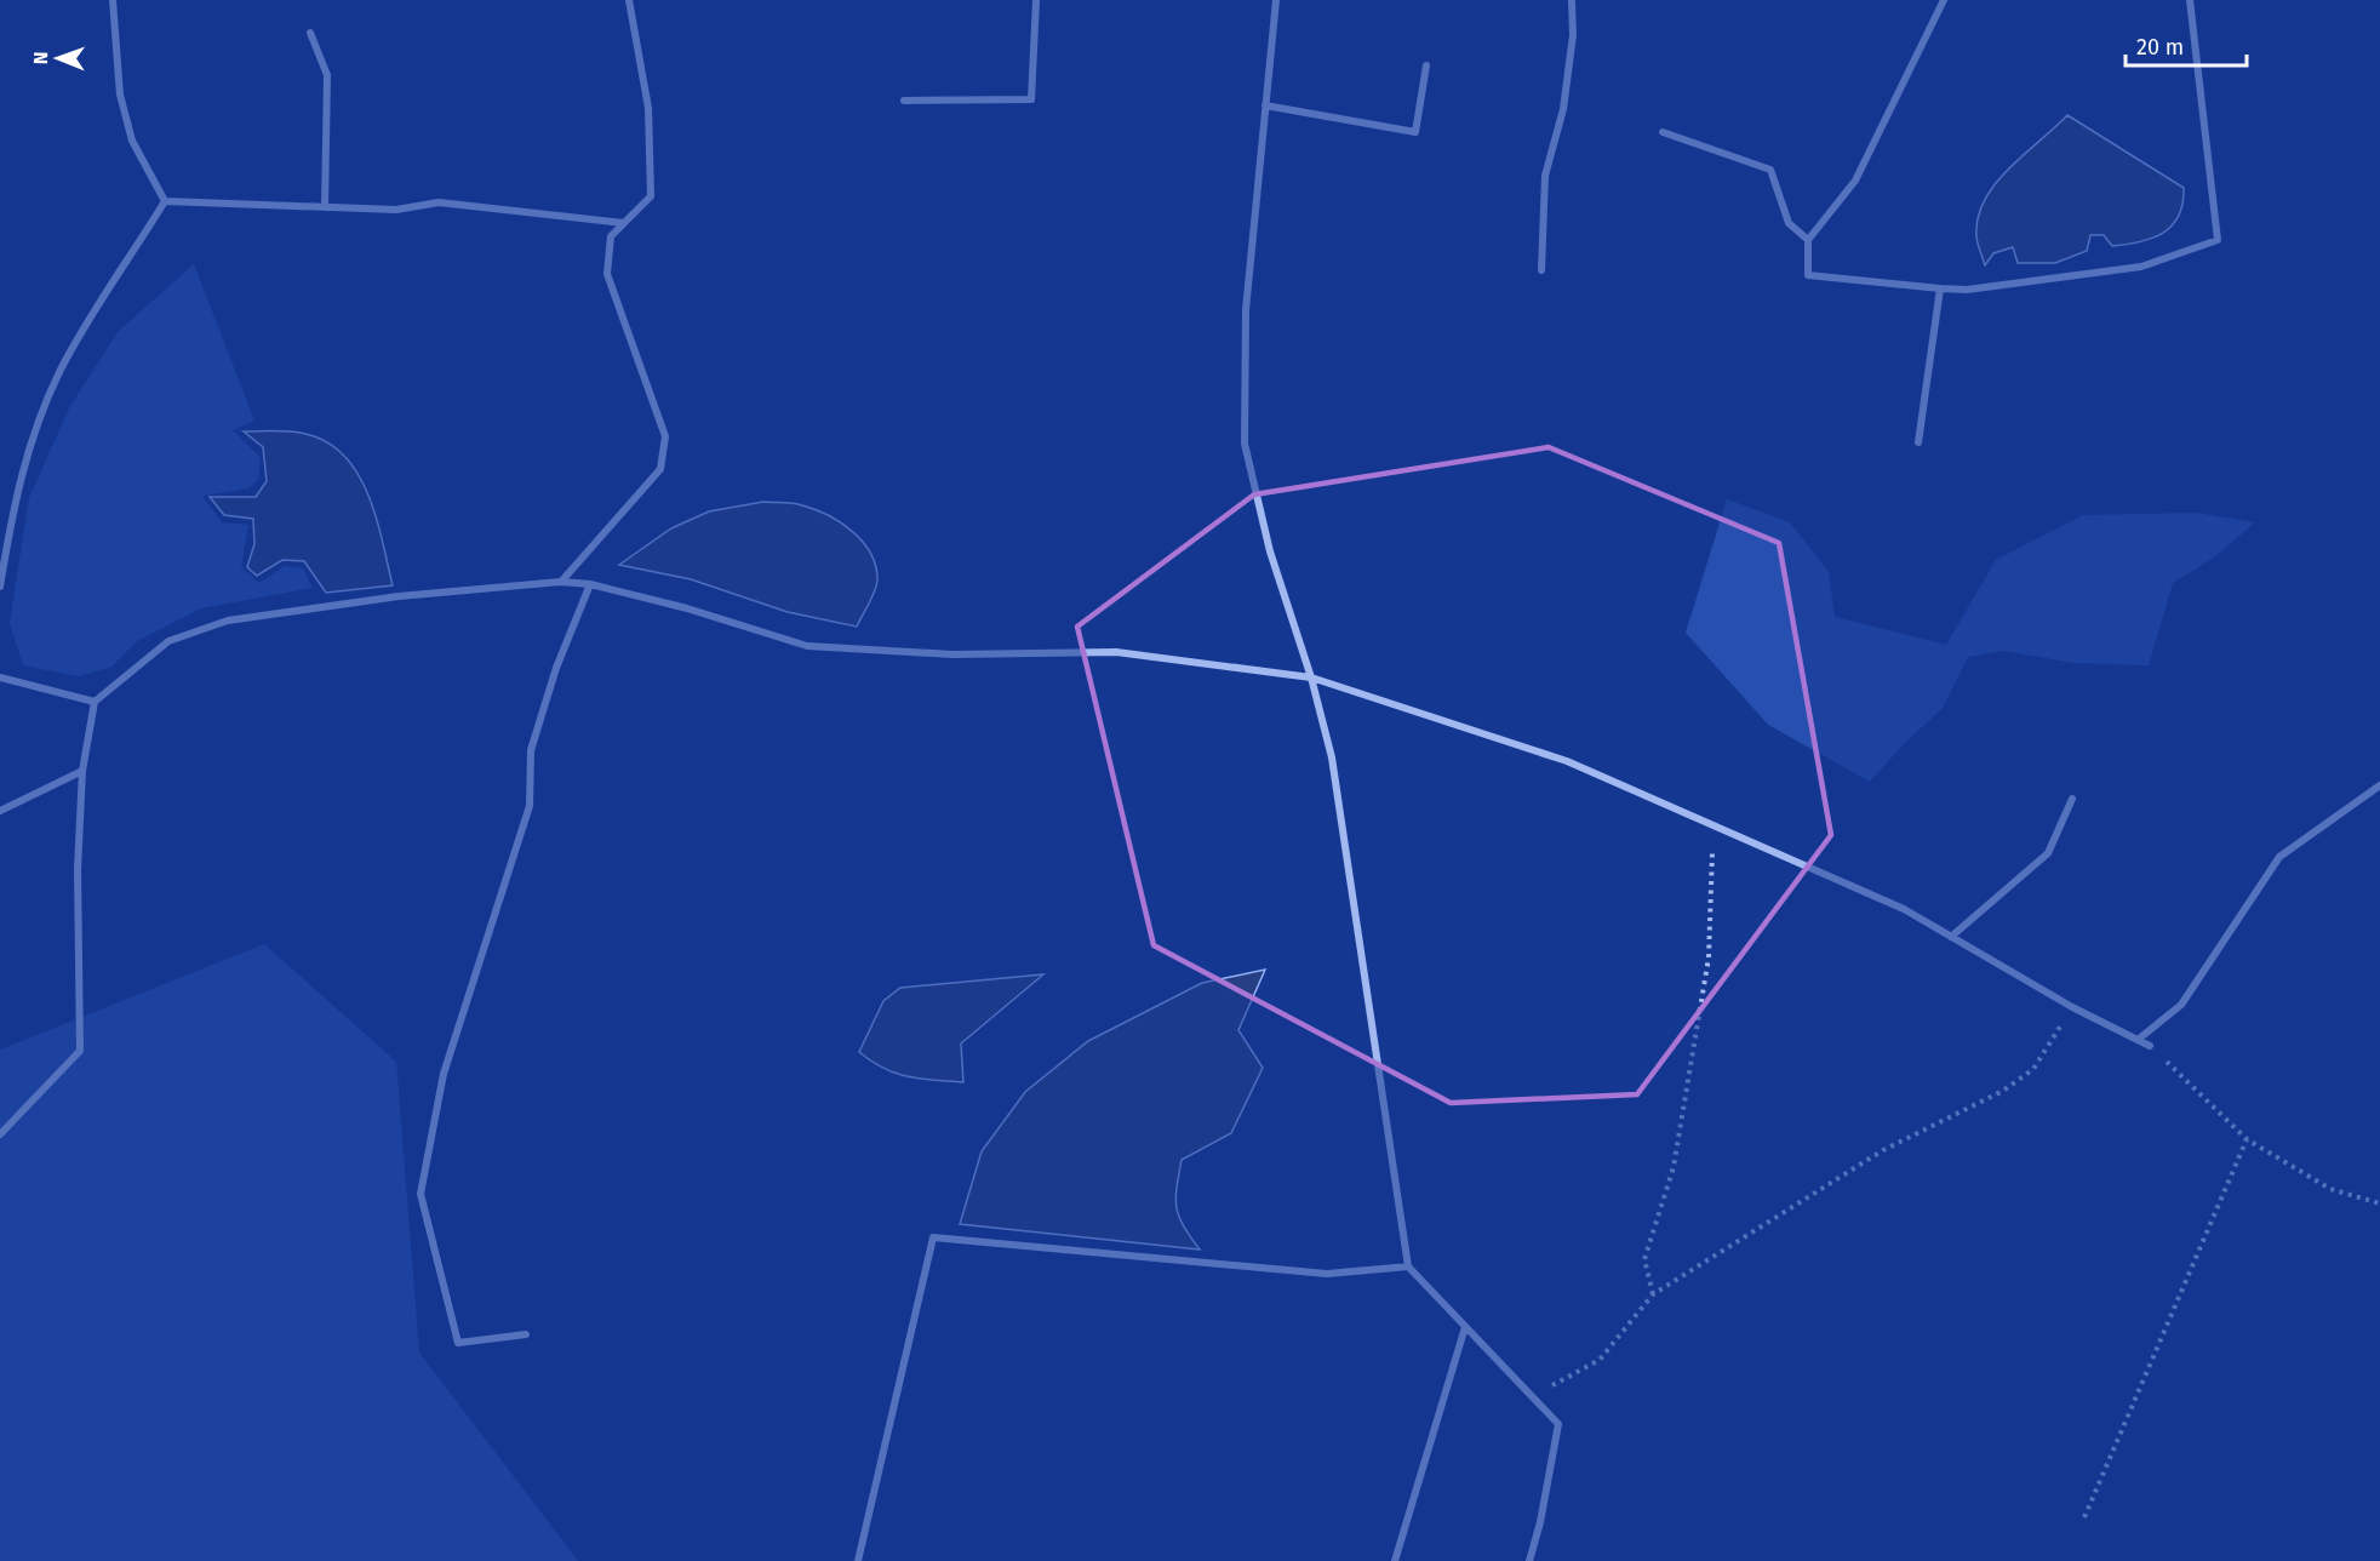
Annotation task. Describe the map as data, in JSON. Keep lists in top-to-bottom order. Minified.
{"scale_bar":"20 m","north":"left"}
